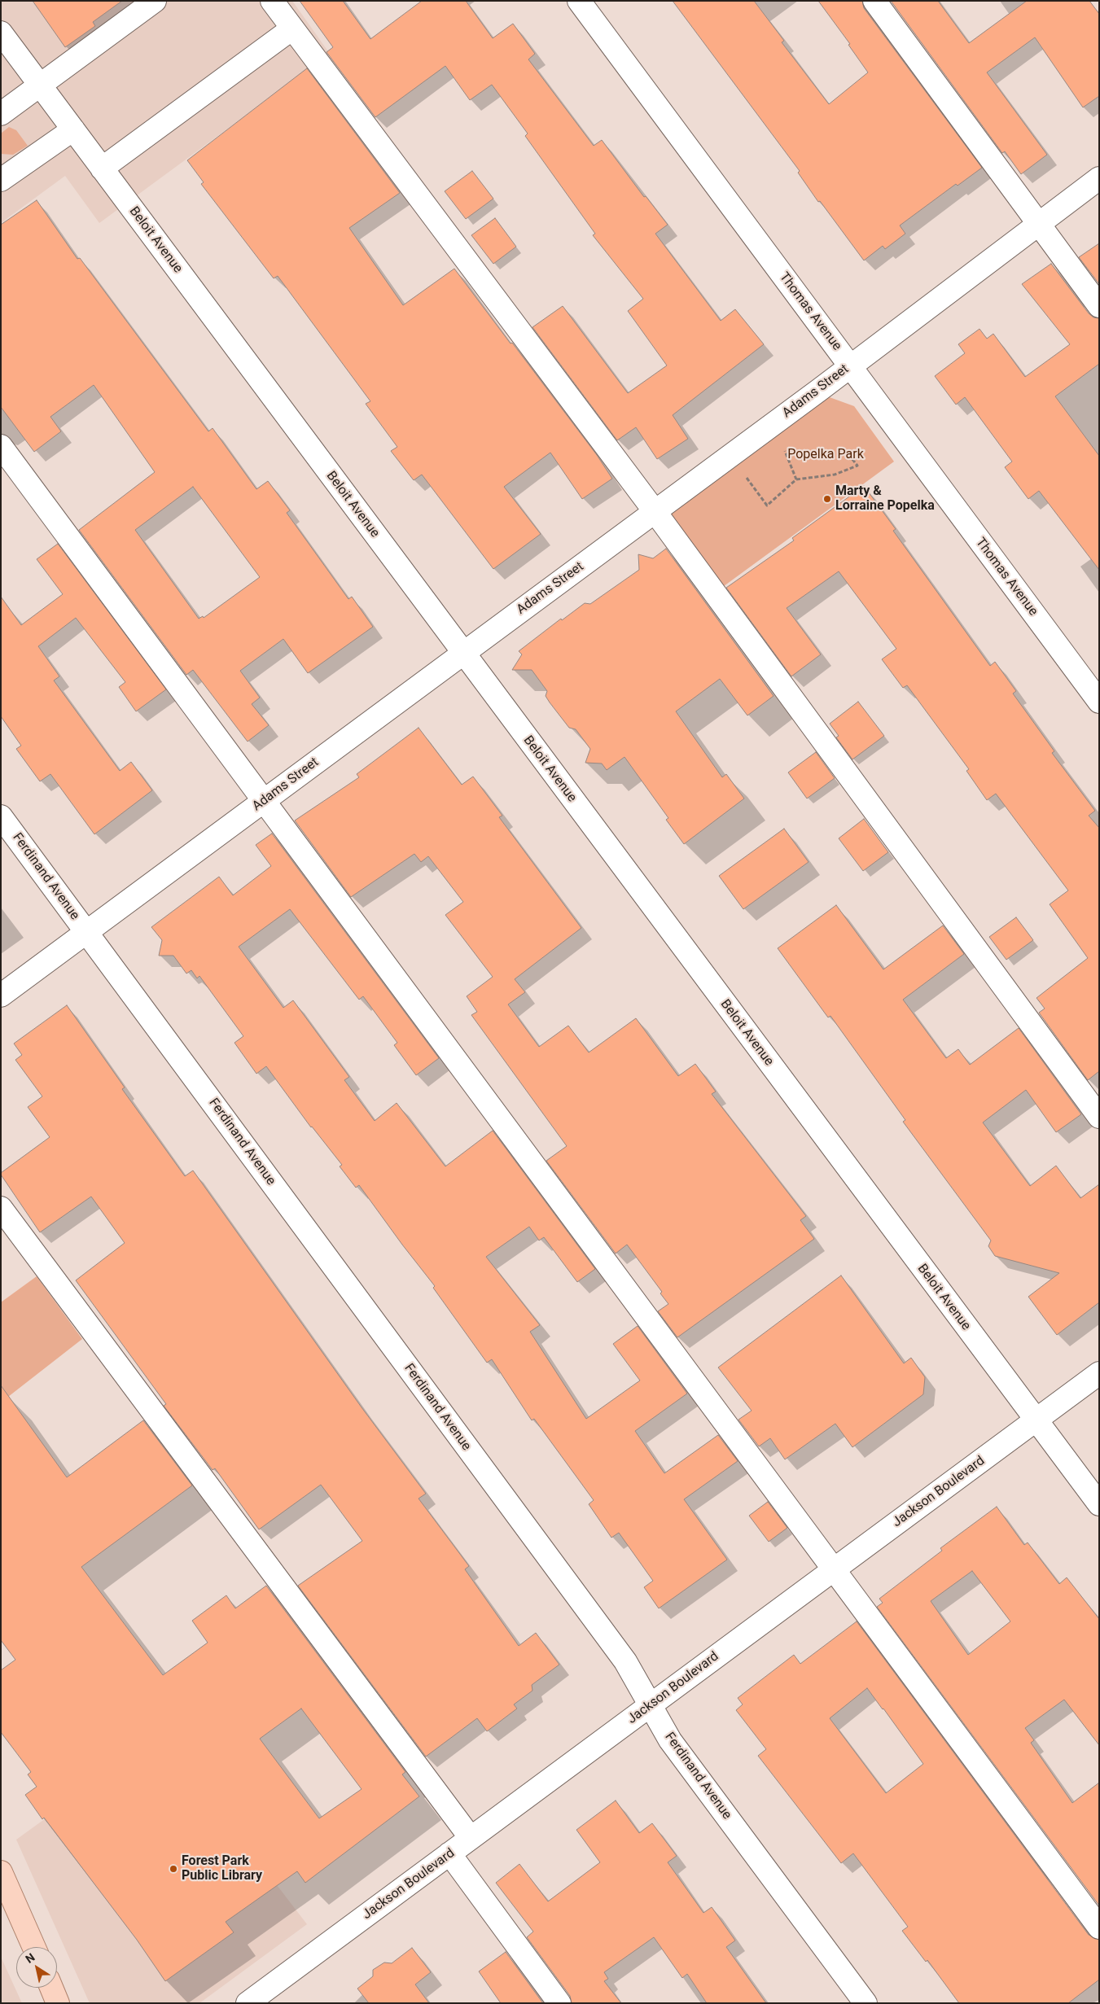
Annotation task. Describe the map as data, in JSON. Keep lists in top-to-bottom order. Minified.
{"streets":{"street":["Beloit Avenue","Thomas Avenue","Adams Street","Ferdinand Avenue","Jackson Boulevard"]},"crossings":[["Beloit Avenue","Adams Street"],["Beloit Avenue","Jackson Boulevard"],["Thomas Avenue","Adams Street"],["Adams Street","Ferdinand Avenue"],["Ferdinand Avenue","Jackson Boulevard"]],"parks":["Popelka Park"],"places":["Marty & Lorraine Popelka","Forest Park Public Library"],"north":"top left"}
